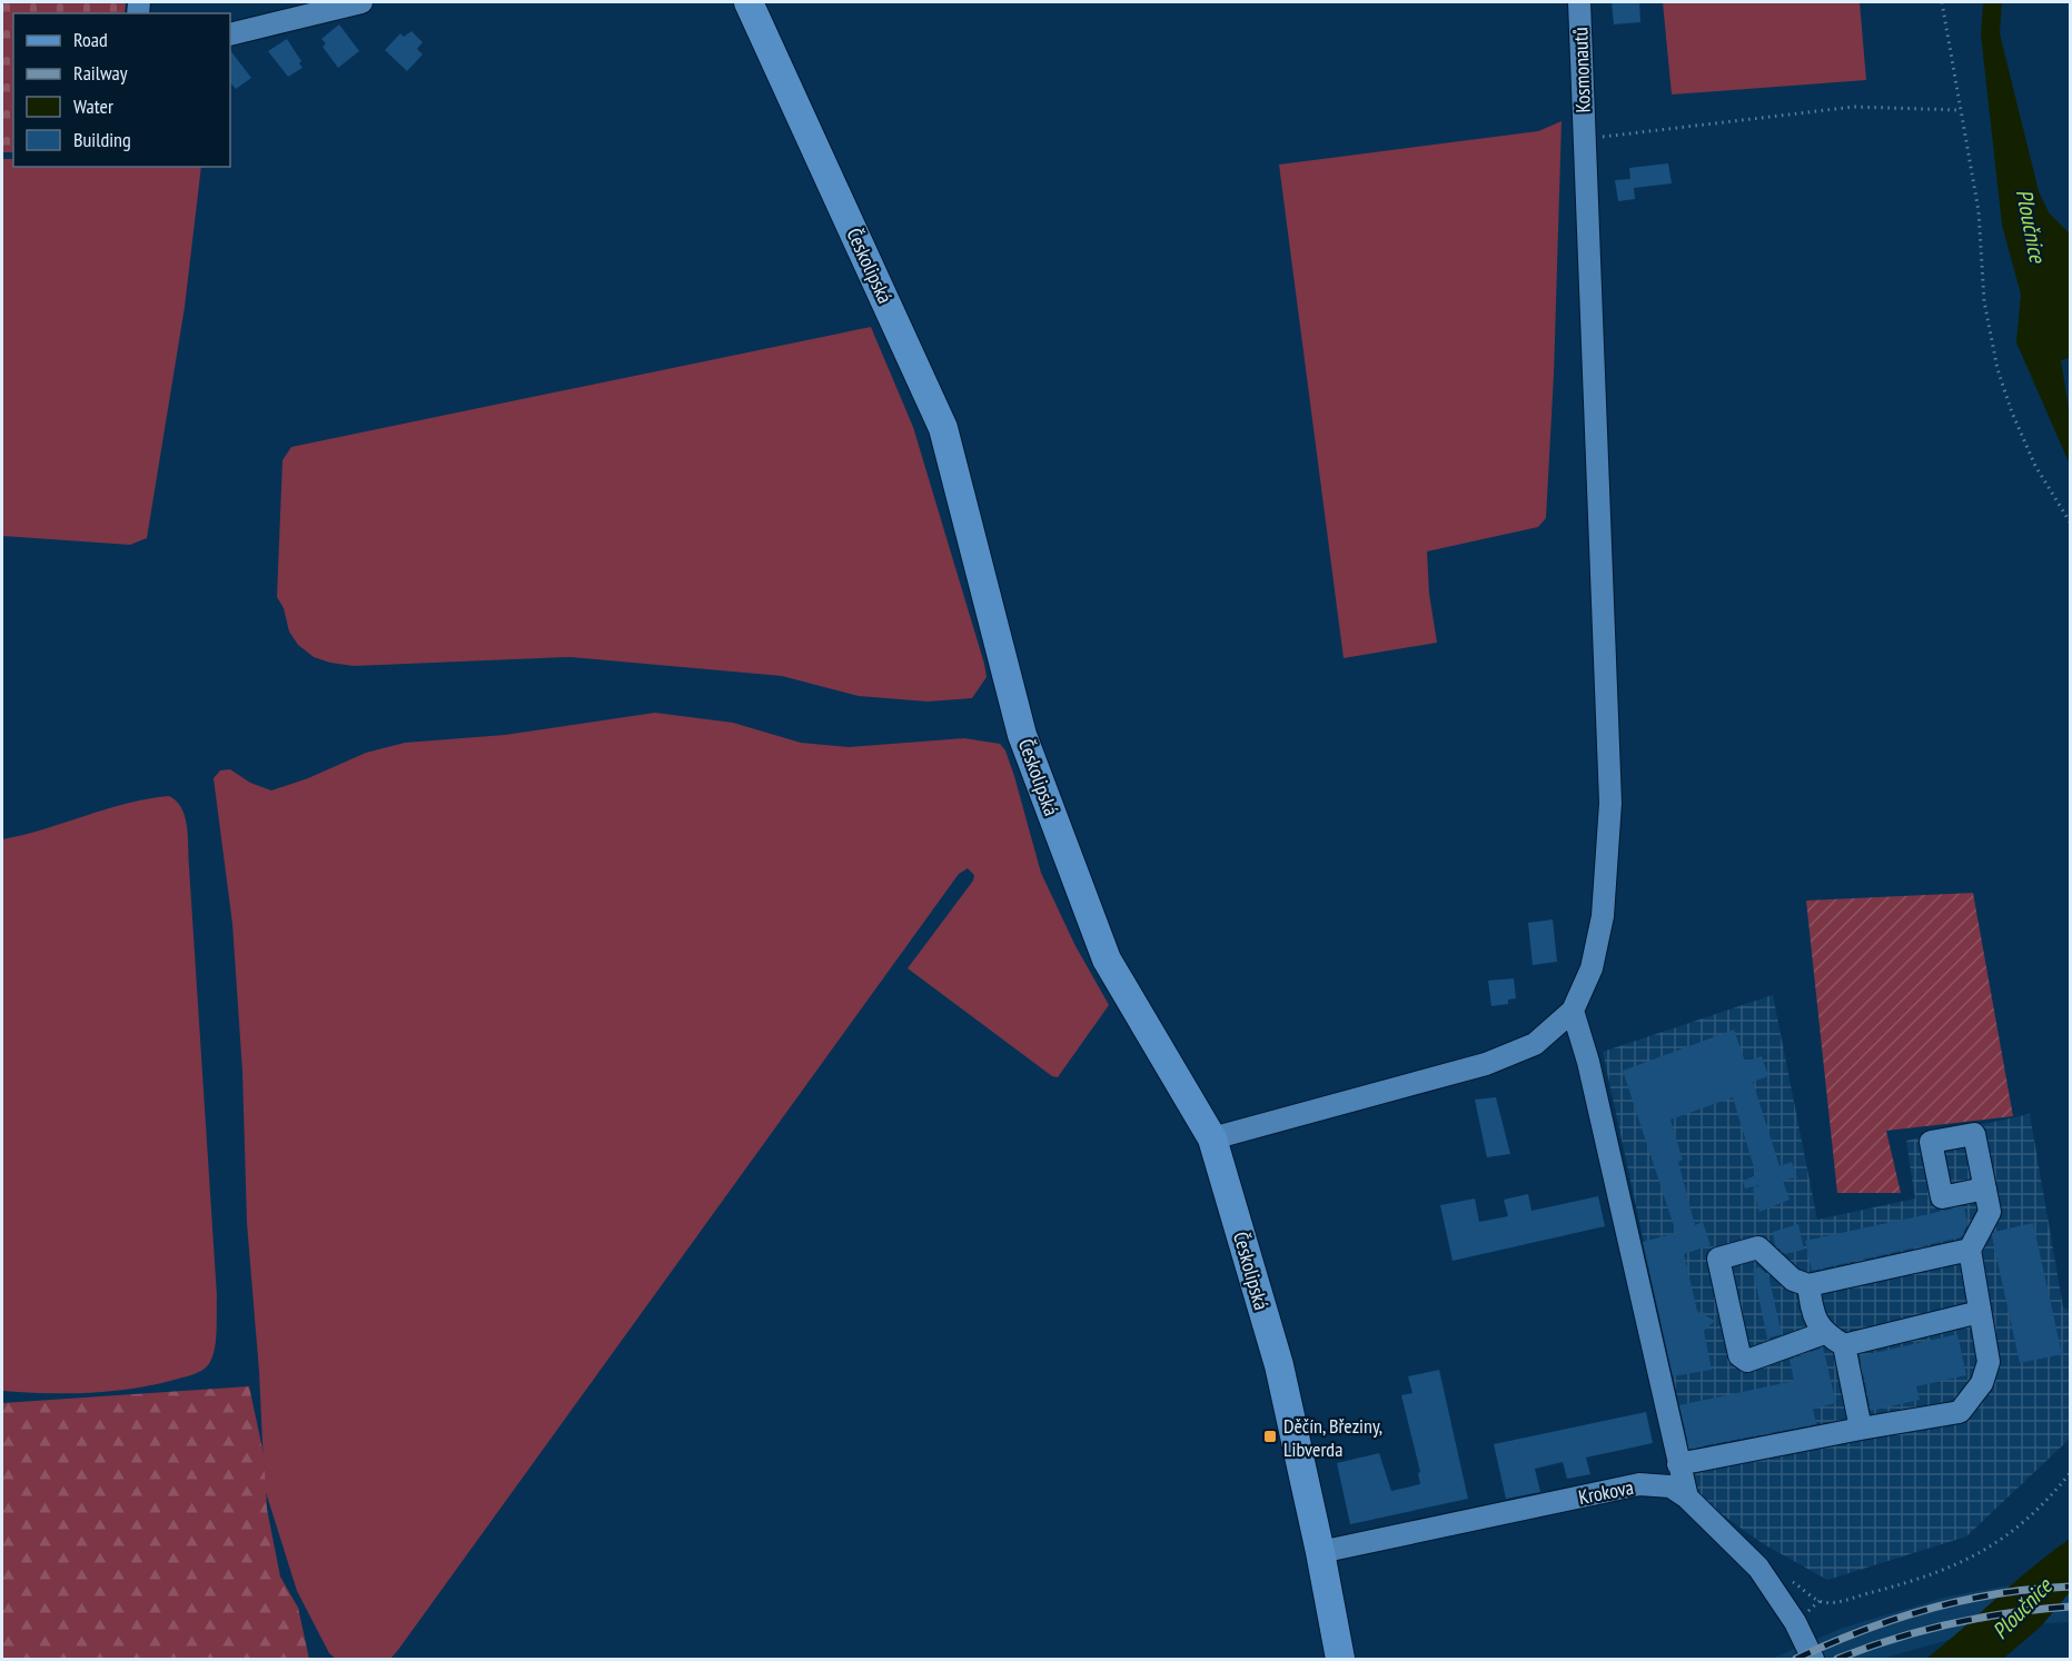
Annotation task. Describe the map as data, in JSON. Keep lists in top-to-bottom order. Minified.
{"streets":{"main road":["Českolipská"],"street":["Kosmonautů","Krokova"]},"crossings":[["Českolipská","Krokova"]],"water":["Ploučnice"],"places":{"transit":["Děčín, Březiny, Libverda"]},"legend":["Road","Railway","Water","Building"]}
